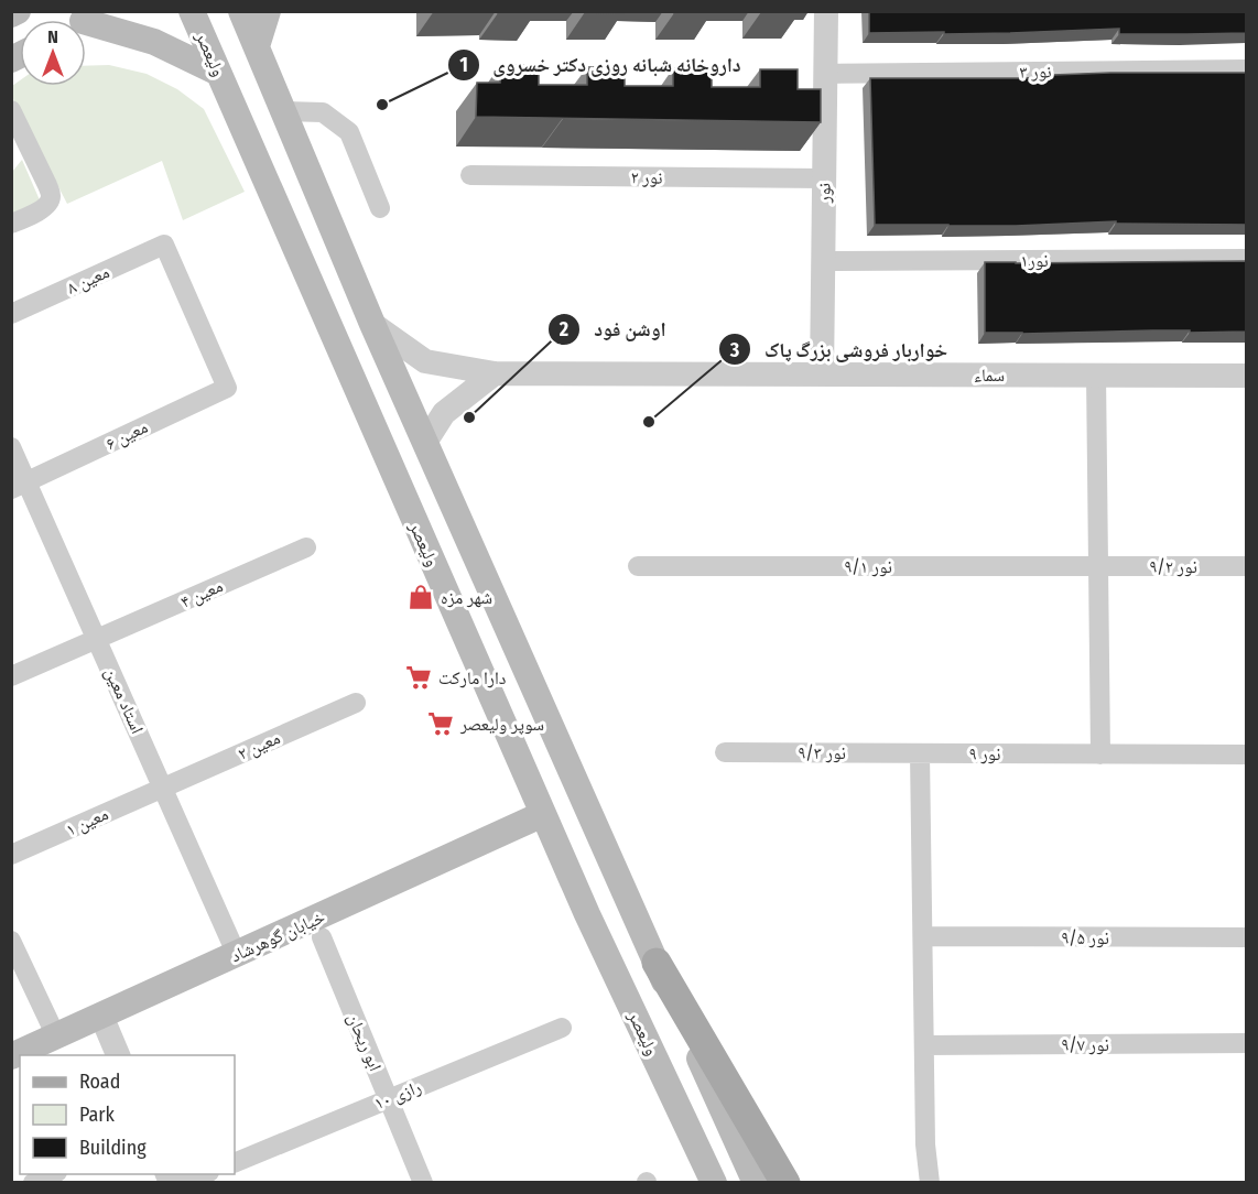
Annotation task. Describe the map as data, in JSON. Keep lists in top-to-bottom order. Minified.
{"streets":{"main road":["ولیعصر","خیابان گوهرشاد"],"street":["نور ۳","نور ۲","نور","نور۱","معین ۸","سماء","معین ۶","نور ۹/۱","نور ۹/۲","معین ۴","استاد معین","معین ۲","نور ۹/۳","نور ۹","معین ۱","نور ۹/۵","ابو ریحان","نور ۹/۷","رازی ۱۰"]},"crossings":[["ولیعصر","خیابان گوهرشاد"],["نور ۳","نور"],["نور ۲","نور"],["نور","نور۱"],["نور","سماء"],["معین ۸","معین ۶"],["معین ۶","استاد معین"],["نور ۹/۱","نور ۹/۲"],["معین ۴","استاد معین"],["استاد معین","معین ۲"],["استاد معین","معین ۱"],["استاد معین","خیابان گوهرشاد"],["معین ۲","معین ۱"],["نور ۹/۳","نور ۹"],["ابو ریحان","رازی ۱۰"]],"places":{"other":["داروخانه شبانه روزی دکتر خسروی","اوشن فود","خواربار فروشی بزرگ پاک"],"shop":["شهر مزه"],"supermarket":["دارا مارکت","سوپر ولیعصر"]},"legend":["Road","Park","Building"],"north":"top"}
